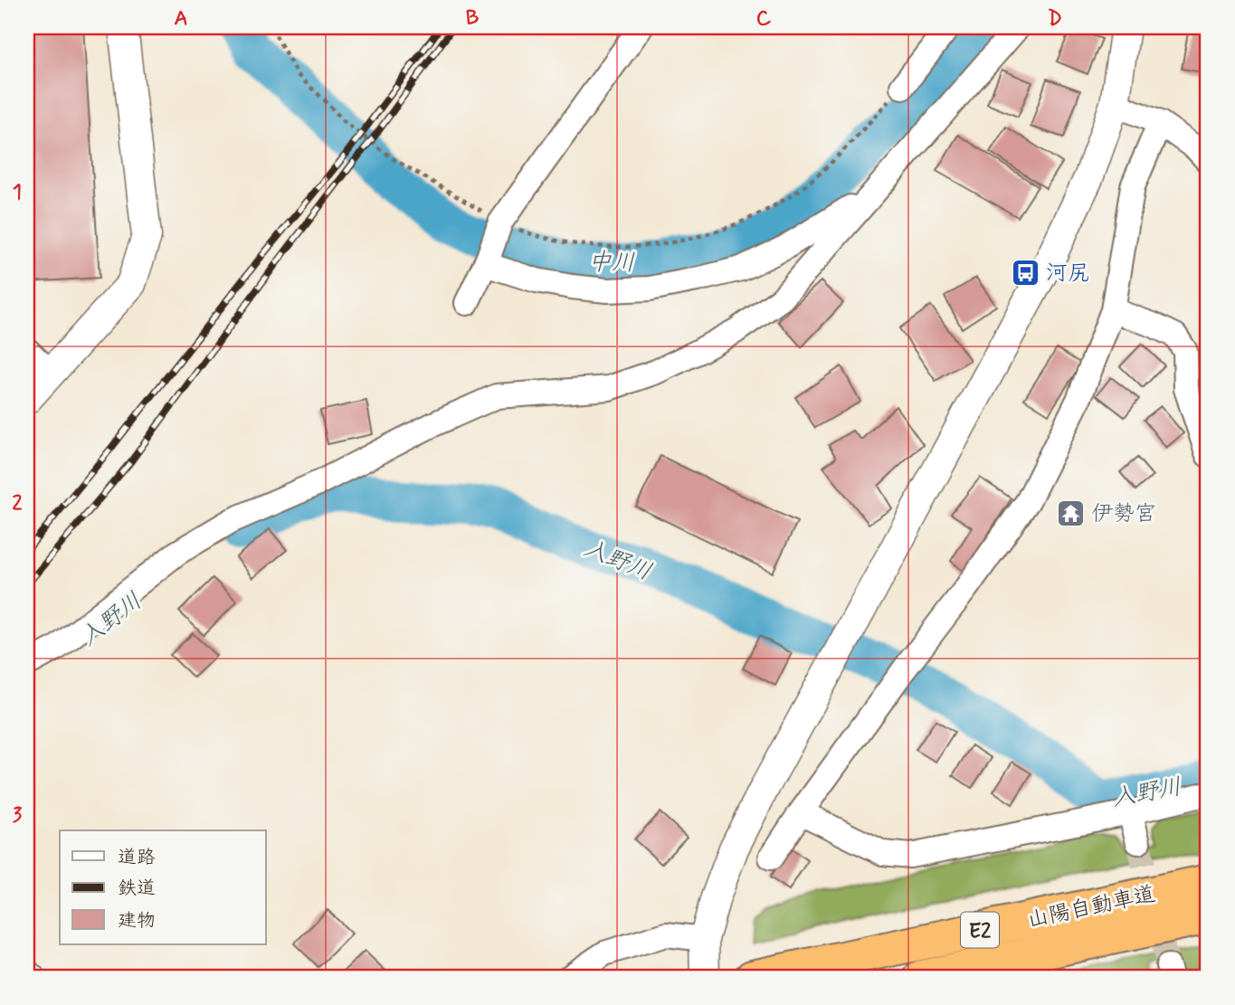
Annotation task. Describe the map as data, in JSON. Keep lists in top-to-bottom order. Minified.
{"streets":{"highway":["山陽自動車道","E2"]},"water":["中川","入野川"],"places":{"bus stop":["河尻"],"temple":["伊勢宮"]},"legend":["道路","鉄道","建物"],"grid":{"columns":["A","B","C","D"],"rows":["1","2","3"]}}
